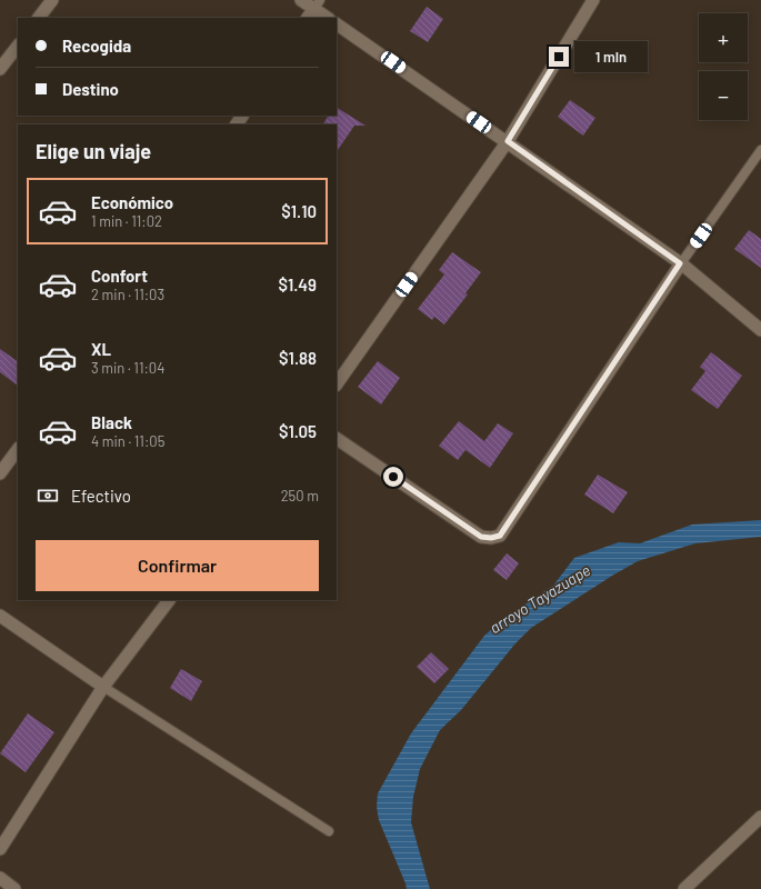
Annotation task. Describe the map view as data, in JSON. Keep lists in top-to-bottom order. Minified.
{"water":["arroyo Tayazuape"],"page":{"map_buttons":["+","−"],"banner":["Recogida","Destino"],"bubble":"1 min","heading":"Elige un viaje","list":[{"name":"Económico","note":"1 min · 11:02","value":"$1.10"},{"name":"Confort","note":"2 min · 11:03","value":"$1.49"},{"name":"XL","note":"3 min · 11:04","value":"$1.88"},{"name":"Black","note":"4 min · 11:05","value":"$1.05"}],"pay":["Efectivo","250 m"],"buttons":"Confirmar"}}
